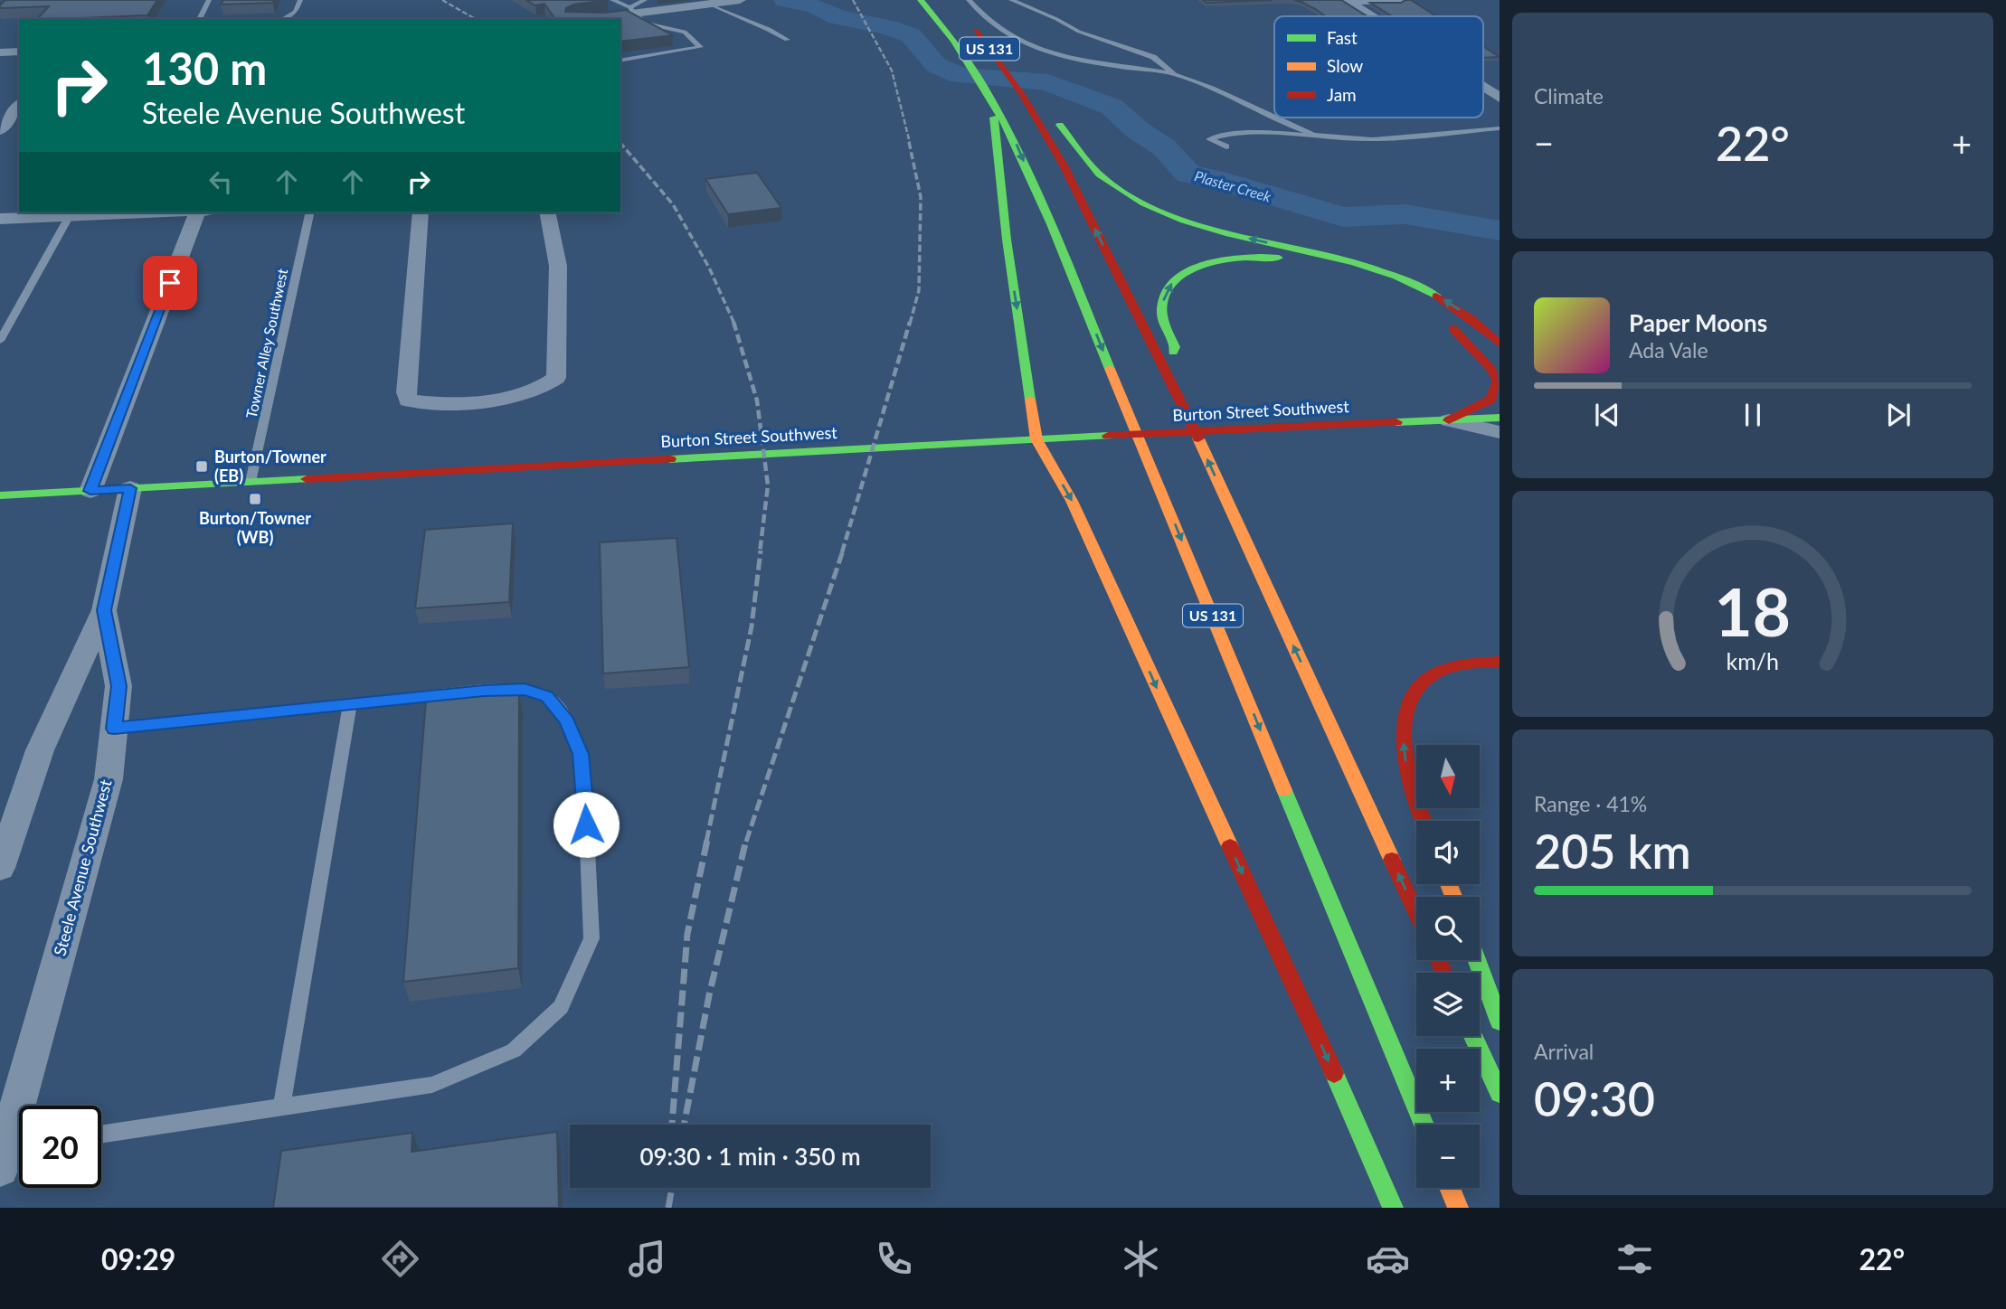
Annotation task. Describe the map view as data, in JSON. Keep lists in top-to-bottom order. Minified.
{"streets":{"main road":["US 131","Burton Street Southwest"],"street":["Steele Avenue Southwest"],"lane":["Towner Alley Southwest"]},"crossings":[["Towner Alley Southwest","Burton Street Southwest"],["Burton Street Southwest","Steele Avenue Southwest"]],"water":["Plaster Creek"],"places":{"transit":["Burton/Towner (EB)","Burton/Towner (WB)"]},"legend":["Fast","Slow","Jam"],"north":"bottom","page":{"tile":["Climate",["Range · 41%","205 km"],["Arrival","09:30"]],"turn":["130 m","Steele Avenue Southwest"],"heat":["−","22°","+"],"song":["Paper Moons","Ada Vale"],"map_buttons":["+","−"],"limit":"20","trip":"09:30 · 1 min · 350 m","tabs":["09:29","22°"],"gauge":["18","km/h"]}}
